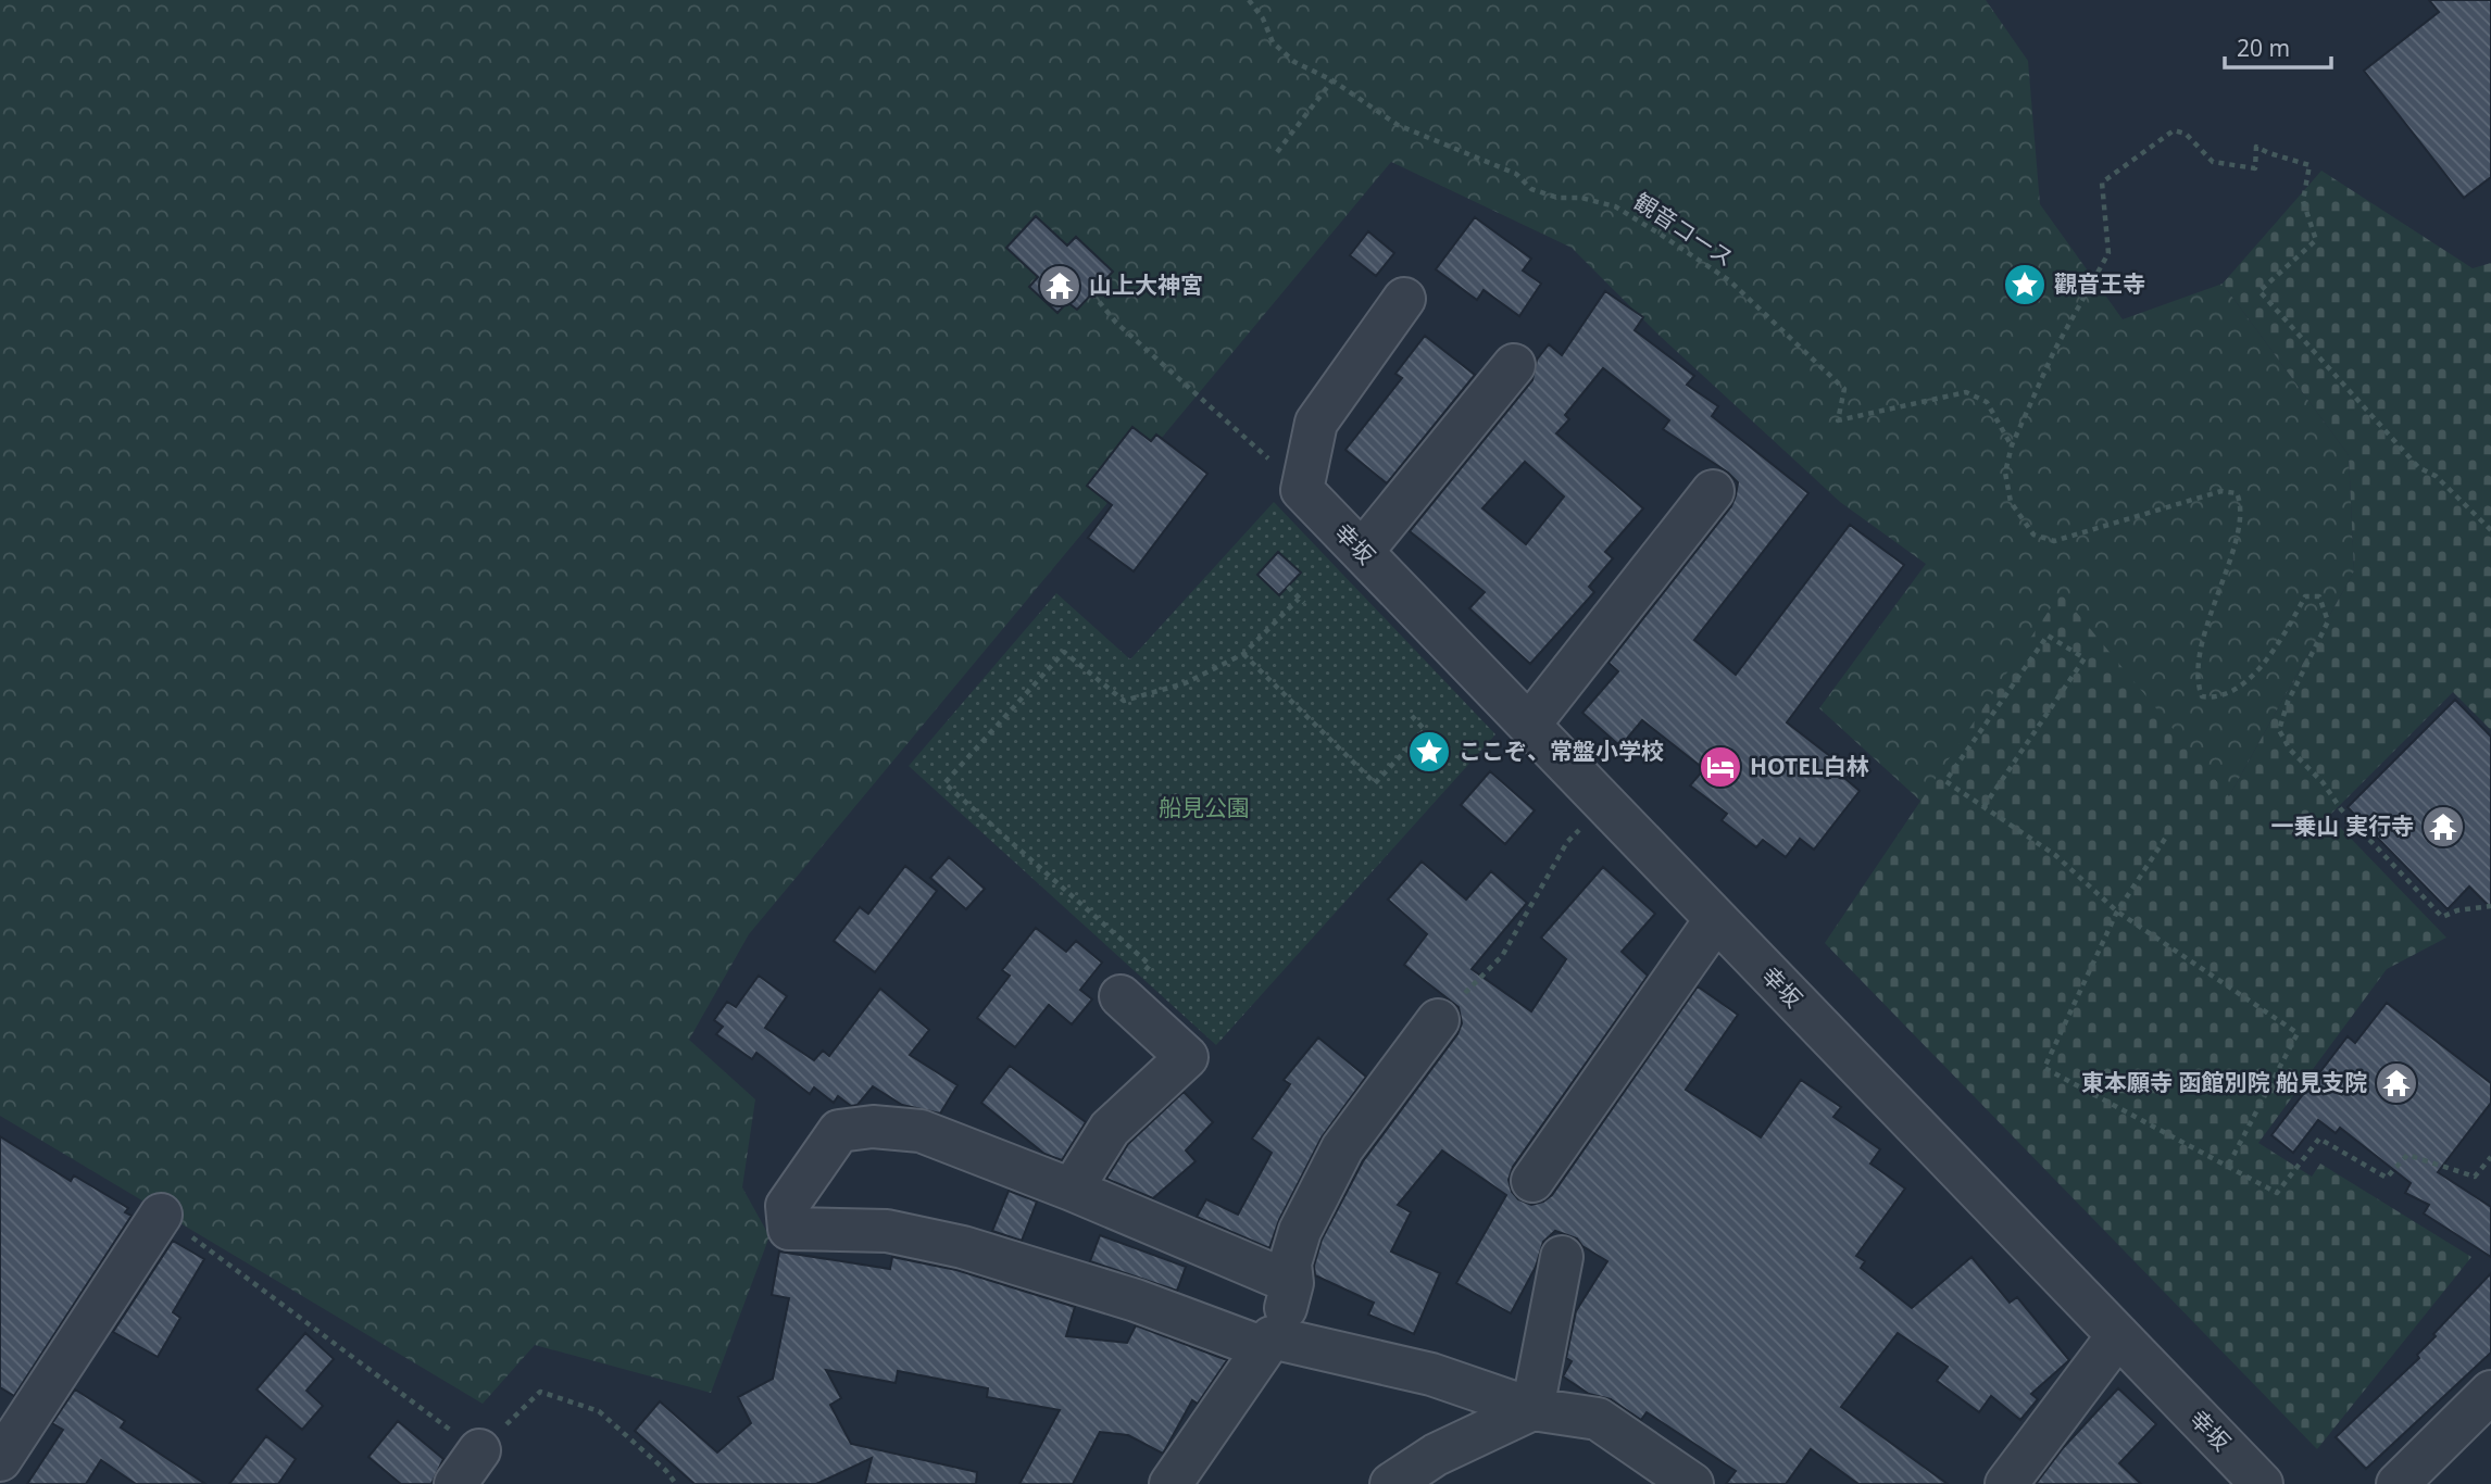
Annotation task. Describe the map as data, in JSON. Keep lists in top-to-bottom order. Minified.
{"streets":{"street":["幸坂"],"path":["観音コース"]},"parks":["船見公園"],"places":{"place":["觀音王寺","ここぞ、常盤小学校"],"temple":["山上大神宮","一乗山 実行寺","東本願寺 函館別院 船見支院"],"hotel":["HOTEL白林"]},"scale_bar":"20 m"}
